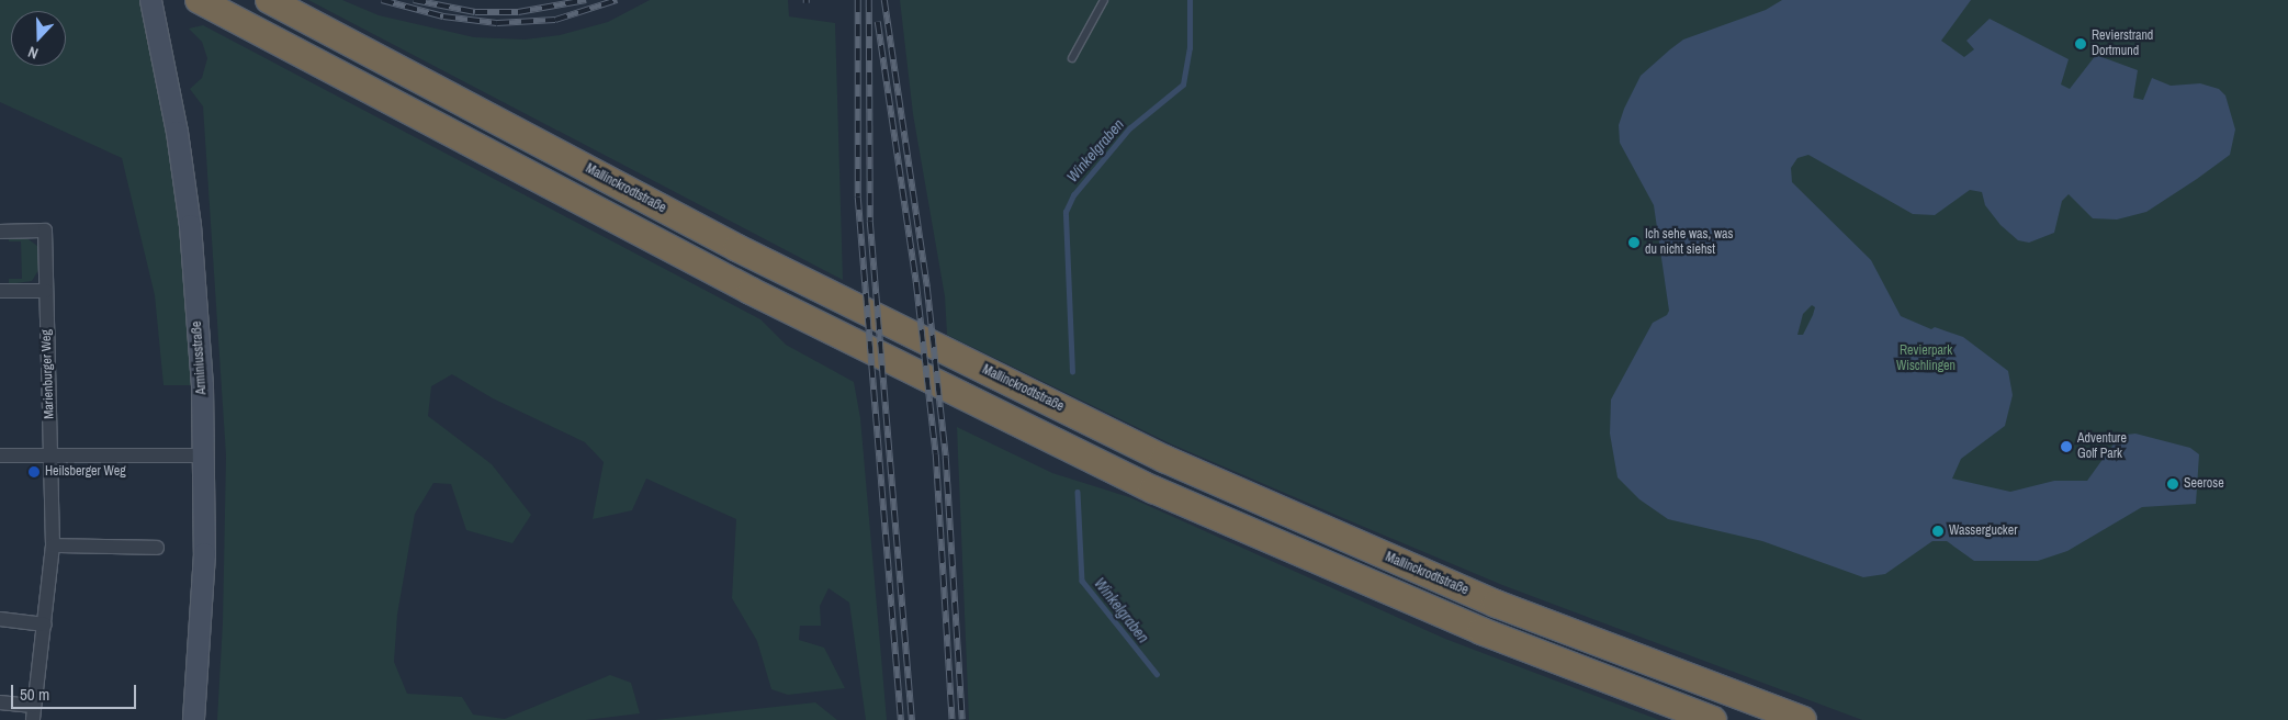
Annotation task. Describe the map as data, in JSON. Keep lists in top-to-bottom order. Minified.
{"streets":{"highway":["Mallinckrodtstraße"],"street":["Arminiusstraße","Marienburger Weg"]},"water":["Winkelgraben"],"parks":["Revierpark Wischlingen"],"places":["Revierstrand Dortmund","Ich sehe was, was du nicht siehst","Adventure Golf Park","Heilsberger Weg","Seerose","Wassergucker"],"scale_bar":"50 m","north":"bottom"}
